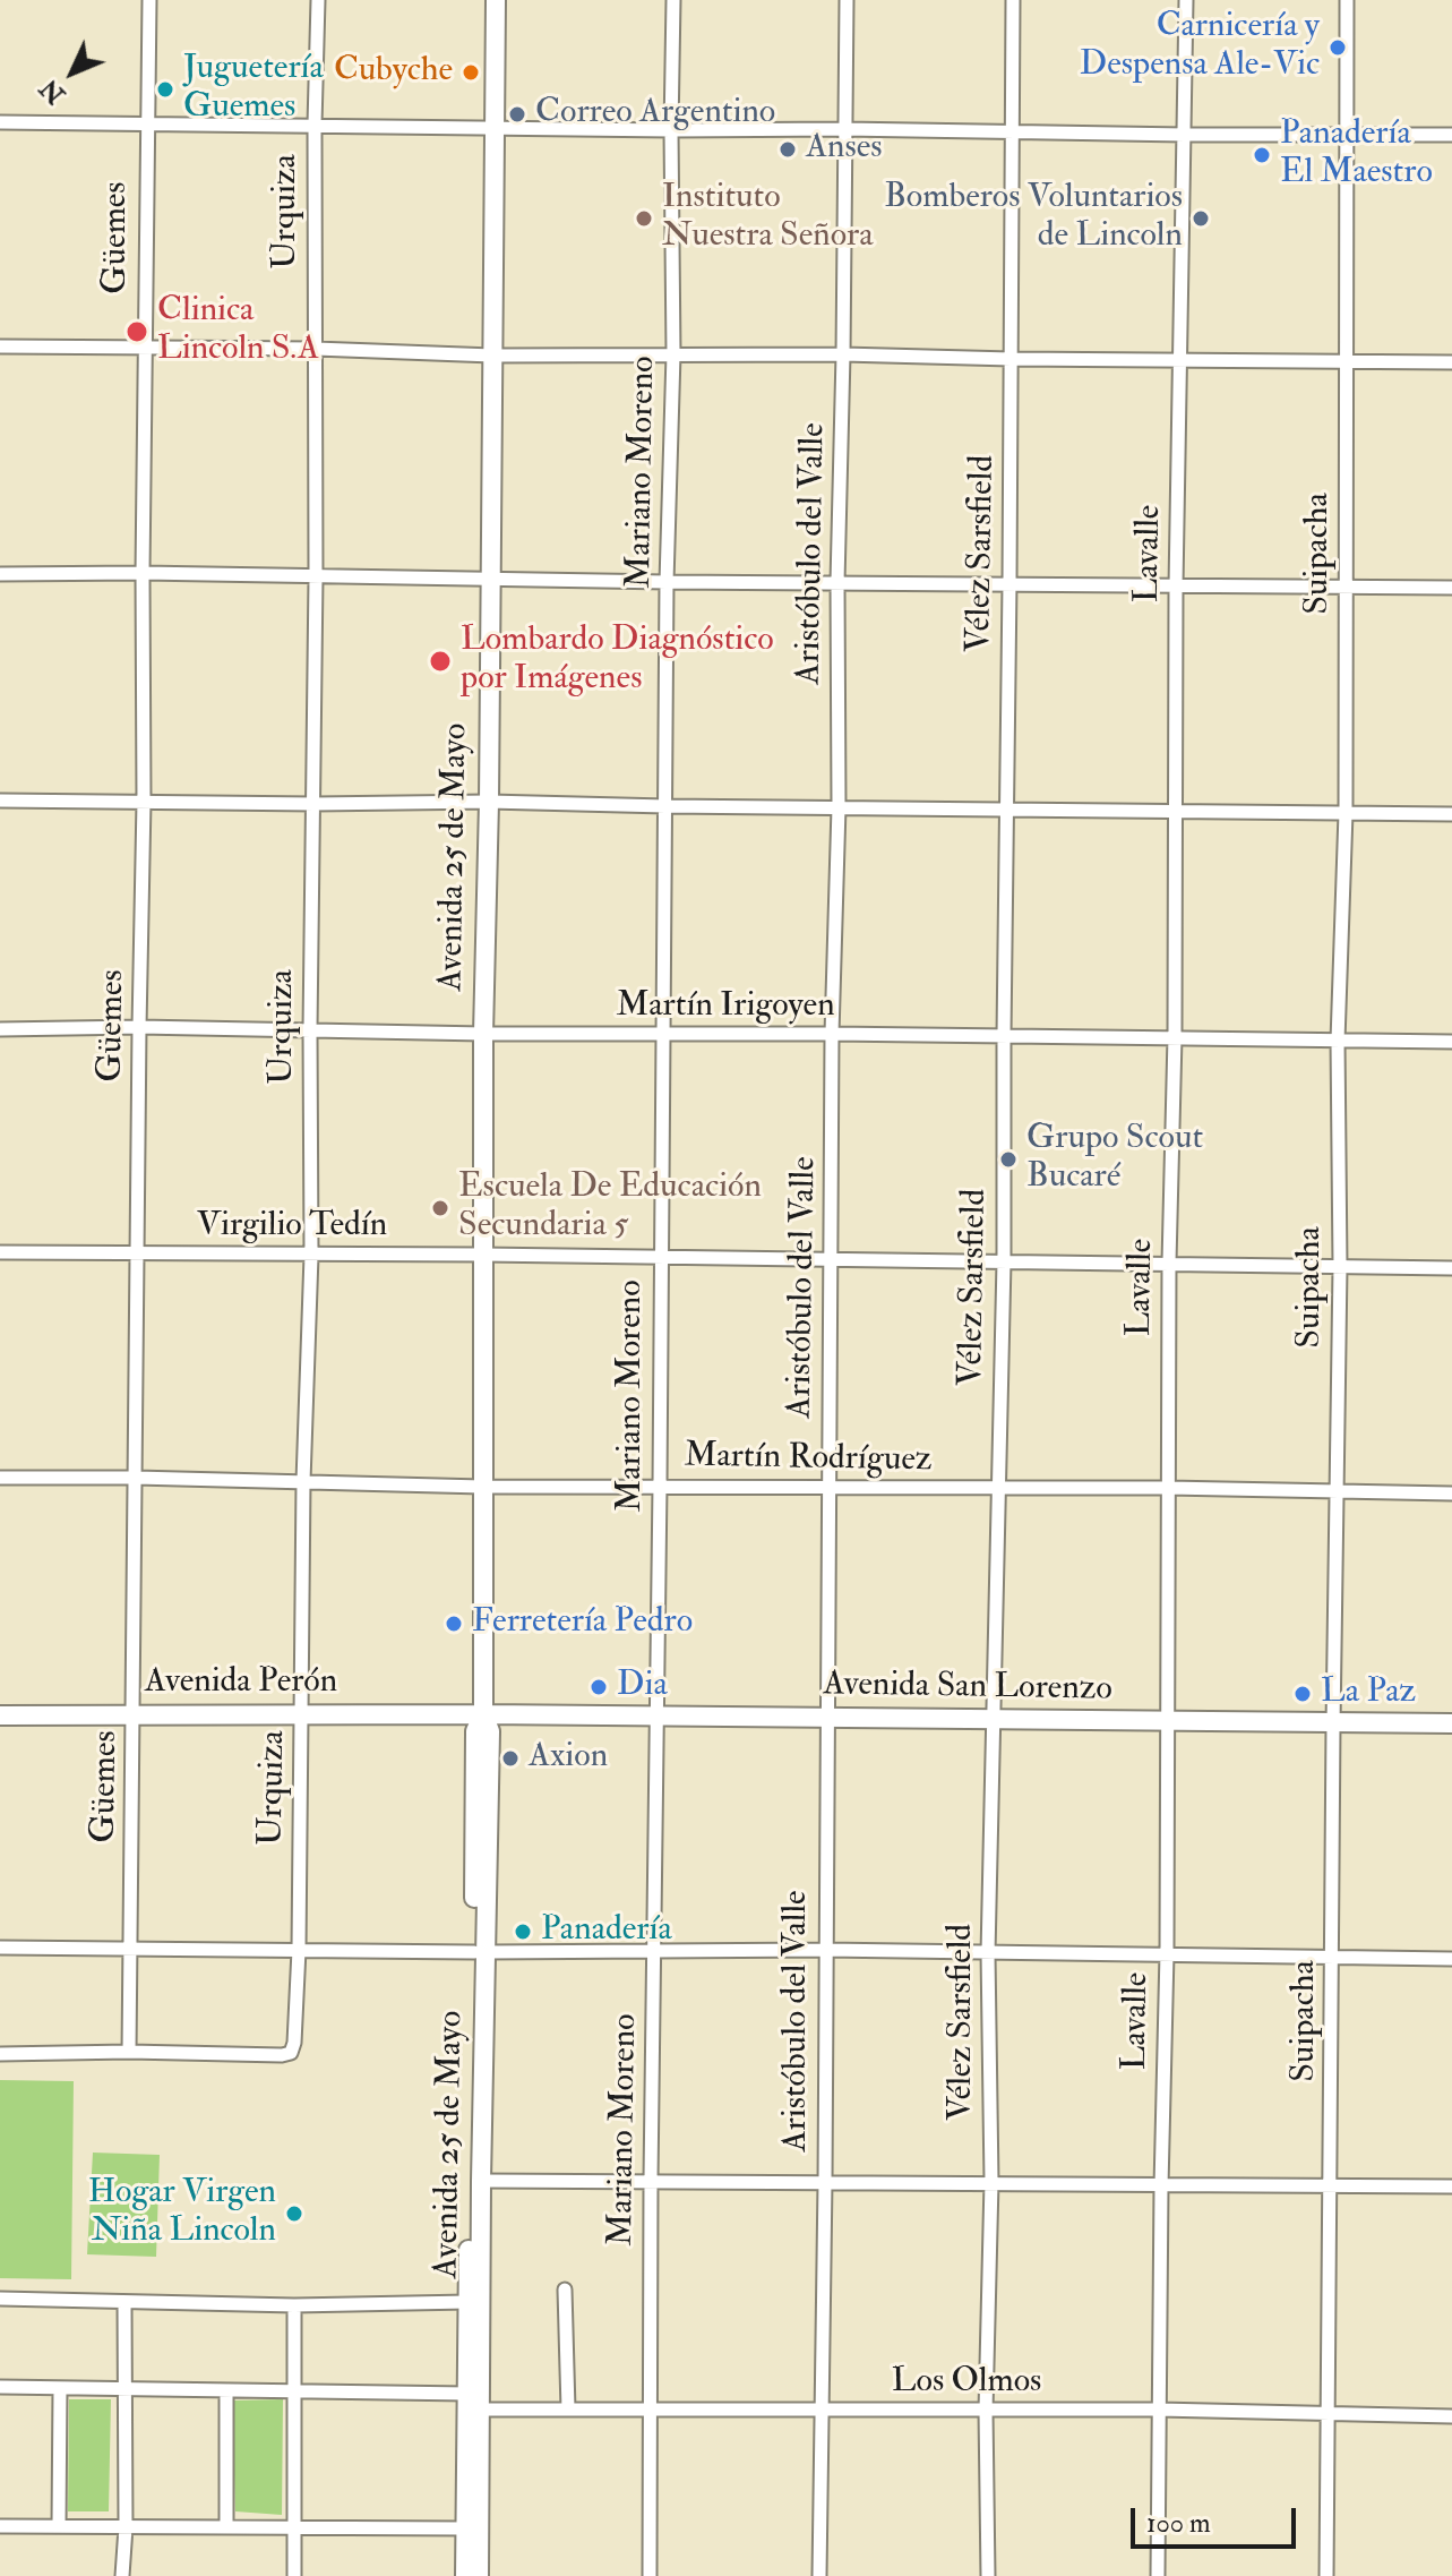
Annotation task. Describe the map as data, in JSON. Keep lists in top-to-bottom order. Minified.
{"streets":{"main road":["Avenida 25 de Mayo","Avenida Perón","Avenida San Lorenzo"],"street":["Urquiza","Güemes","Mariano Moreno","Aristóbulo del Valle","Vélez Sarsfield","Lavalle","Suipacha","Martín Irigoyen","Virgilio Tedín","Martín Rodríguez","Los Olmos"]},"crossings":[["Urquiza","Güemes"],["Urquiza","Martín Irigoyen"],["Urquiza","Virgilio Tedín"],["Urquiza","Martín Rodríguez"],["Urquiza","Avenida Perón"],["Güemes","Martín Irigoyen"],["Güemes","Virgilio Tedín"],["Güemes","Martín Rodríguez"],["Güemes","Avenida Perón"],["Mariano Moreno","Martín Irigoyen"],["Mariano Moreno","Virgilio Tedín"],["Mariano Moreno","Martín Rodríguez"],["Mariano Moreno","Avenida San Lorenzo"],["Mariano Moreno","Los Olmos"],["Aristóbulo del Valle","Martín Irigoyen"],["Aristóbulo del Valle","Virgilio Tedín"],["Aristóbulo del Valle","Martín Rodríguez"],["Aristóbulo del Valle","Avenida San Lorenzo"],["Aristóbulo del Valle","Los Olmos"],["Vélez Sarsfield","Martín Irigoyen"],["Vélez Sarsfield","Virgilio Tedín"],["Vélez Sarsfield","Martín Rodríguez"],["Vélez Sarsfield","Avenida San Lorenzo"],["Vélez Sarsfield","Los Olmos"],["Lavalle","Martín Irigoyen"],["Lavalle","Virgilio Tedín"],["Lavalle","Martín Rodríguez"],["Lavalle","Avenida San Lorenzo"],["Lavalle","Los Olmos"],["Suipacha","Martín Irigoyen"],["Suipacha","Virgilio Tedín"],["Suipacha","Martín Rodríguez"],["Suipacha","Avenida San Lorenzo"],["Suipacha","Los Olmos"],["Avenida 25 de Mayo","Martín Irigoyen"],["Avenida 25 de Mayo","Virgilio Tedín"],["Avenida 25 de Mayo","Martín Rodríguez"],["Avenida 25 de Mayo","Avenida Perón"],["Avenida 25 de Mayo","Avenida San Lorenzo"],["Avenida 25 de Mayo","Los Olmos"],["Avenida Perón","Avenida San Lorenzo"]],"places":["Carnicería y Despensa Ale-Vic","Cubyche","Juguetería Guemes","Correo Argentino","Anses","Panadería El Maestro","Instituto Nuestra Señora","Bomberos Voluntarios de Lincoln","Clinica Lincoln S.A","Lombardo Diagnóstico por Imágenes","Grupo Scout Bucaré","Escuela De Educación Secundaria 5","Ferretería Pedro","Dia","La Paz","Axion","Panadería","Hogar Virgen Niña Lincoln"],"scale_bar":"100 m","north":"bottom left"}
